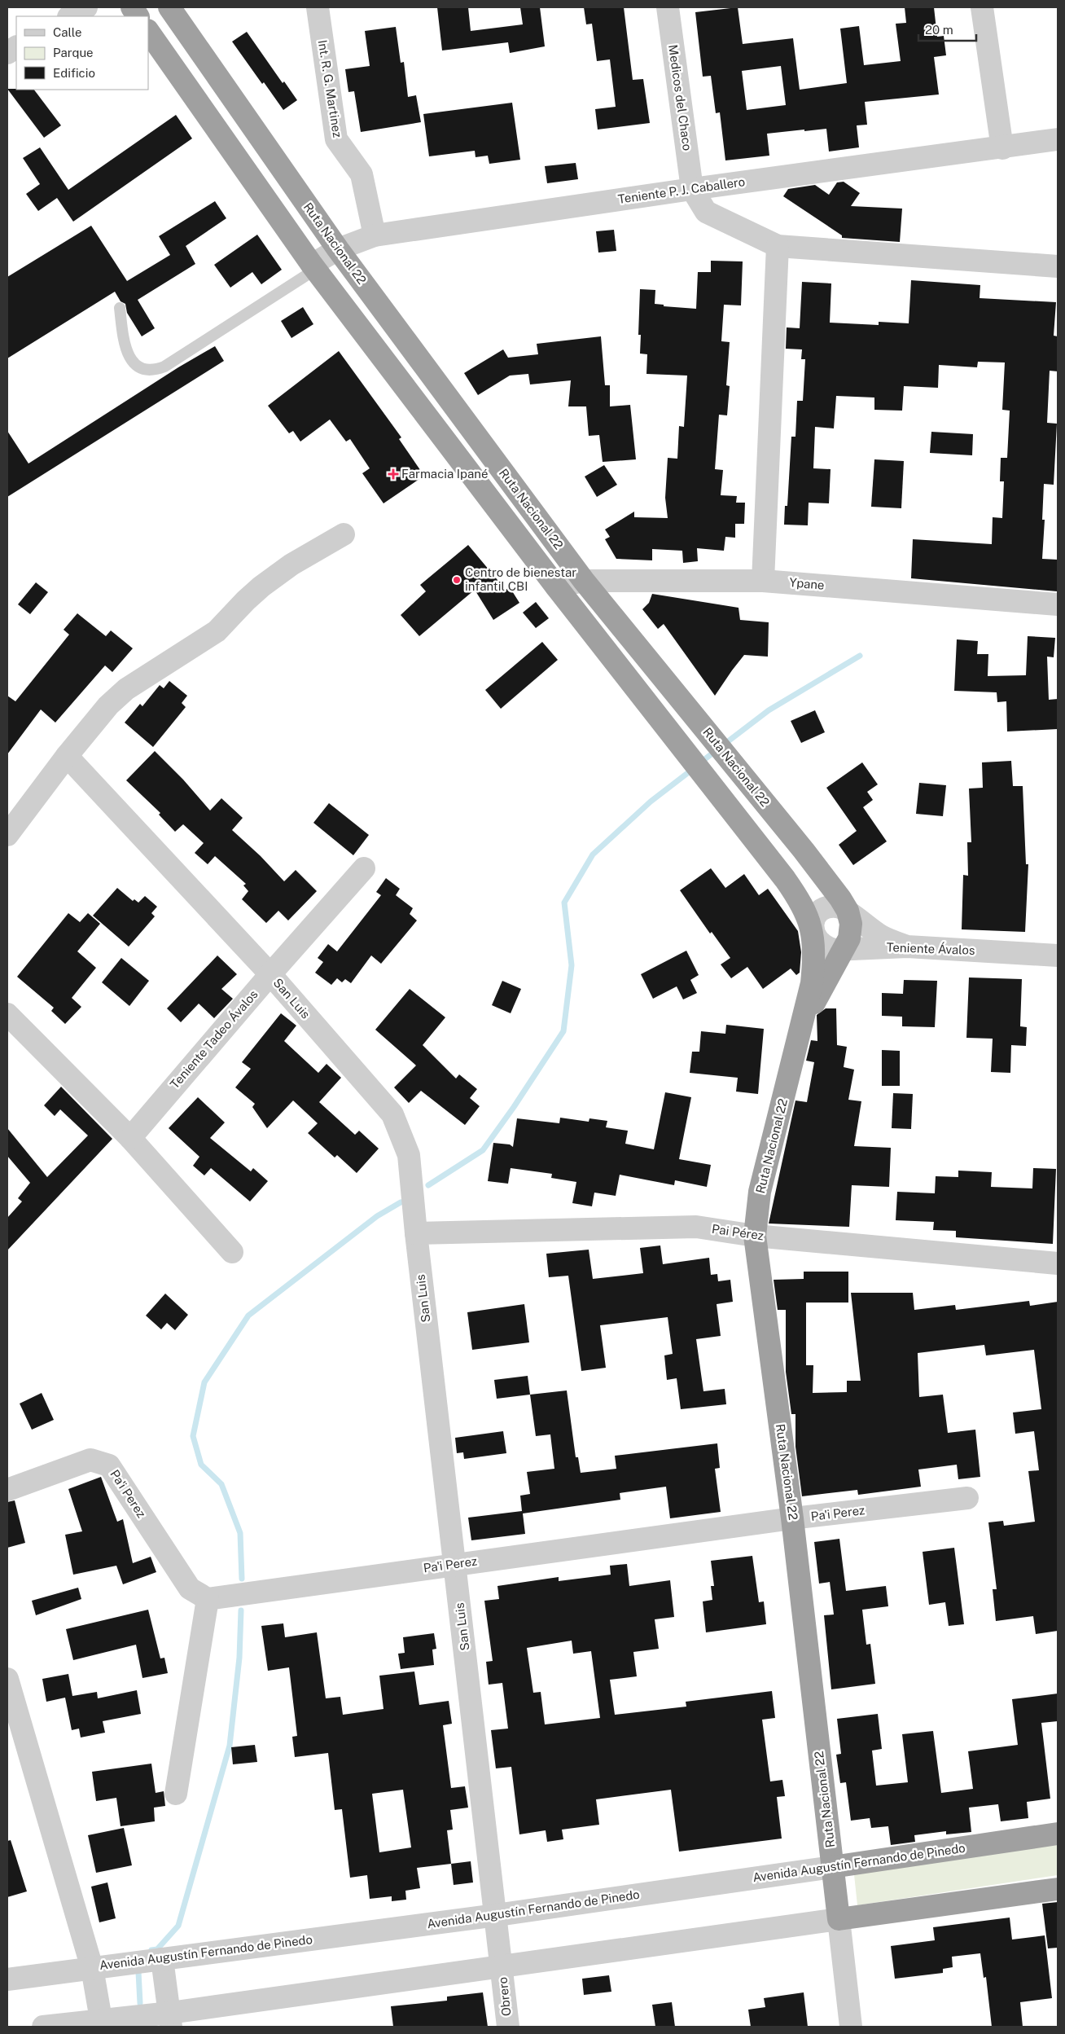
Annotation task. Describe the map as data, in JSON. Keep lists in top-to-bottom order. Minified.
{"streets":{"highway":["Ruta Nacional 22","Avenida Augustín Fernando de Pinedo"],"street":["Int. R. G. Martinez","Medicos del Chaco","Teniente P. J. Caballero","Ypane","Teniente Ávalos","San Luis","Teniente Tadeo Ávalos","Pai Pérez","Pa'i Perez","Obrero"]},"crossings":[["Int. R. G. Martinez","Teniente P. J. Caballero"],["Medicos del Chaco","Teniente P. J. Caballero"],["Teniente P. J. Caballero","Ruta Nacional 22"],["Ruta Nacional 22","Ypane"],["Ruta Nacional 22","Teniente Ávalos"],["Ruta Nacional 22","Pai Pérez"],["Ruta Nacional 22","Pa'i Perez"],["Ruta Nacional 22","Avenida Augustín Fernando de Pinedo"],["San Luis","Teniente Tadeo Ávalos"],["San Luis","Pai Pérez"],["San Luis","Pa'i Perez"],["San Luis","Avenida Augustín Fernando de Pinedo"],["San Luis","Obrero"]],"places":{"health":["Farmacia Ipané"],"other":["Centro de bienestar infantil CBI"]},"legend":["Calle","Parque","Edificio"],"scale_bar":"20 m"}
